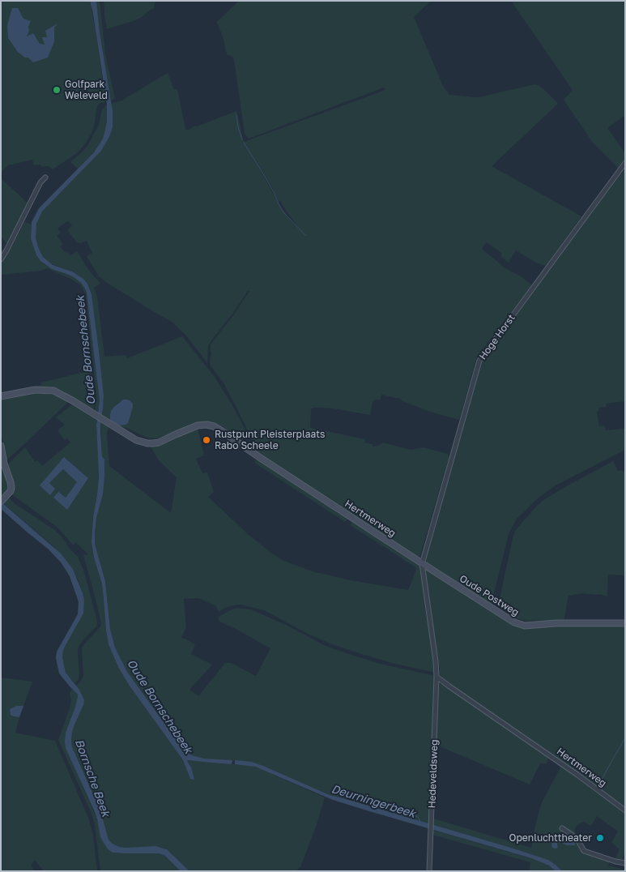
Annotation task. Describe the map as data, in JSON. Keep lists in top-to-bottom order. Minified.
{"streets":{"street":["Hoge Horst","Hertmerweg","Oude Postweg","Hedeveldsweg"]},"crossings":[["Hoge Horst","Hertmerweg"],["Hoge Horst","Oude Postweg"],["Hertmerweg","Oude Postweg"],["Hertmerweg","Hedeveldsweg"]],"water":["Oude Bornschebeek","Bornsche Beek","Deurningerbeek"],"places":["Golfpark Weleveld","Rustpunt Pleisterplaats Rabo Scheele","Openluchttheater"]}
